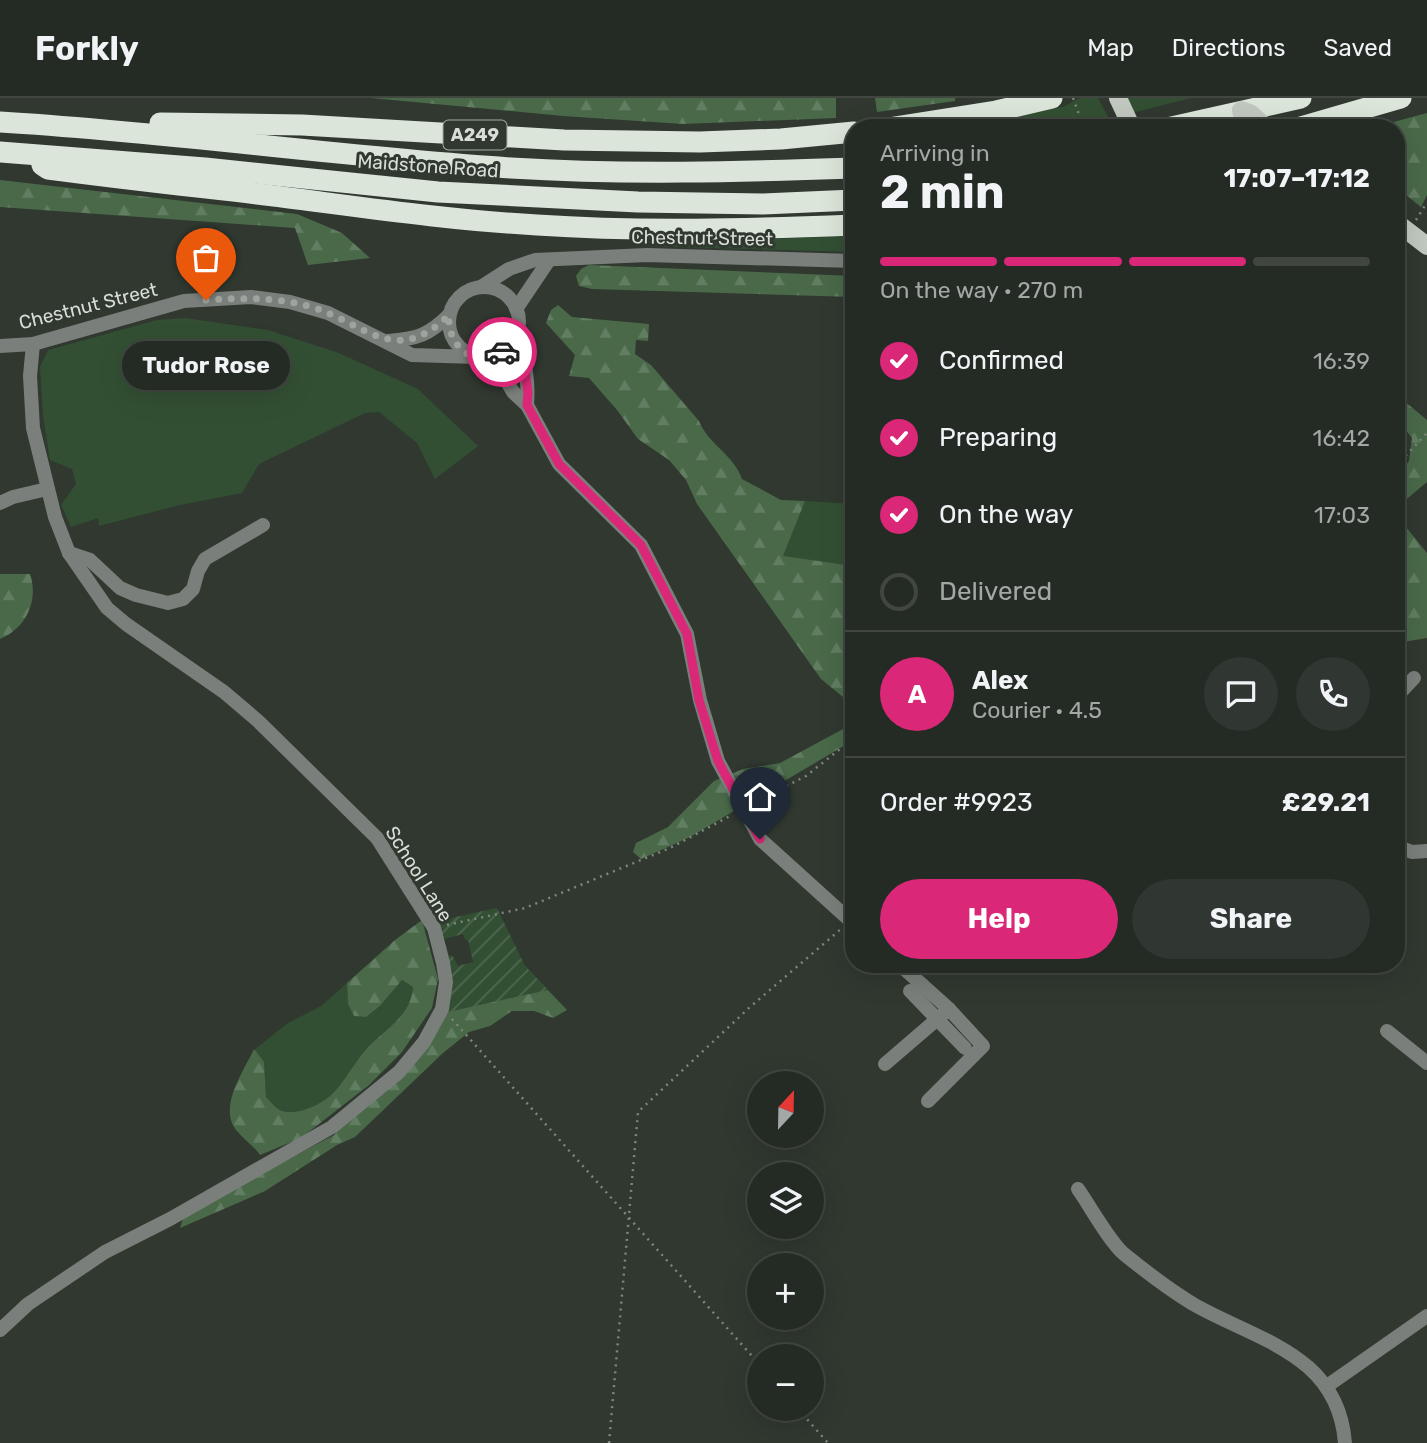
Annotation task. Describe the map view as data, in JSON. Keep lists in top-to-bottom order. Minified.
{"streets":{"highway":["A249","Maidstone Road"],"street":["Chestnut Street","School Lane"]},"crossings":[["A249","Maidstone Road"],["Chestnut Street","School Lane"]],"places":["Tudor Rose"],"north":"top","page":{"header":"Forkly","nav":["Map","Directions","Saved"],"heading":["2 min","Arriving in","17:07–17:12"],"panel":["Alex","Courier · 4.5","Order #9923","£29.21"],"bar":"On the way · 270 m","list":[["Confirmed","16:39"],["Preparing","16:42"],["On the way","17:03"],"Delivered"],"bubble":"Tudor Rose","round":"A","buttons":["Help","Share"],"map_buttons":["+","−"]}}
